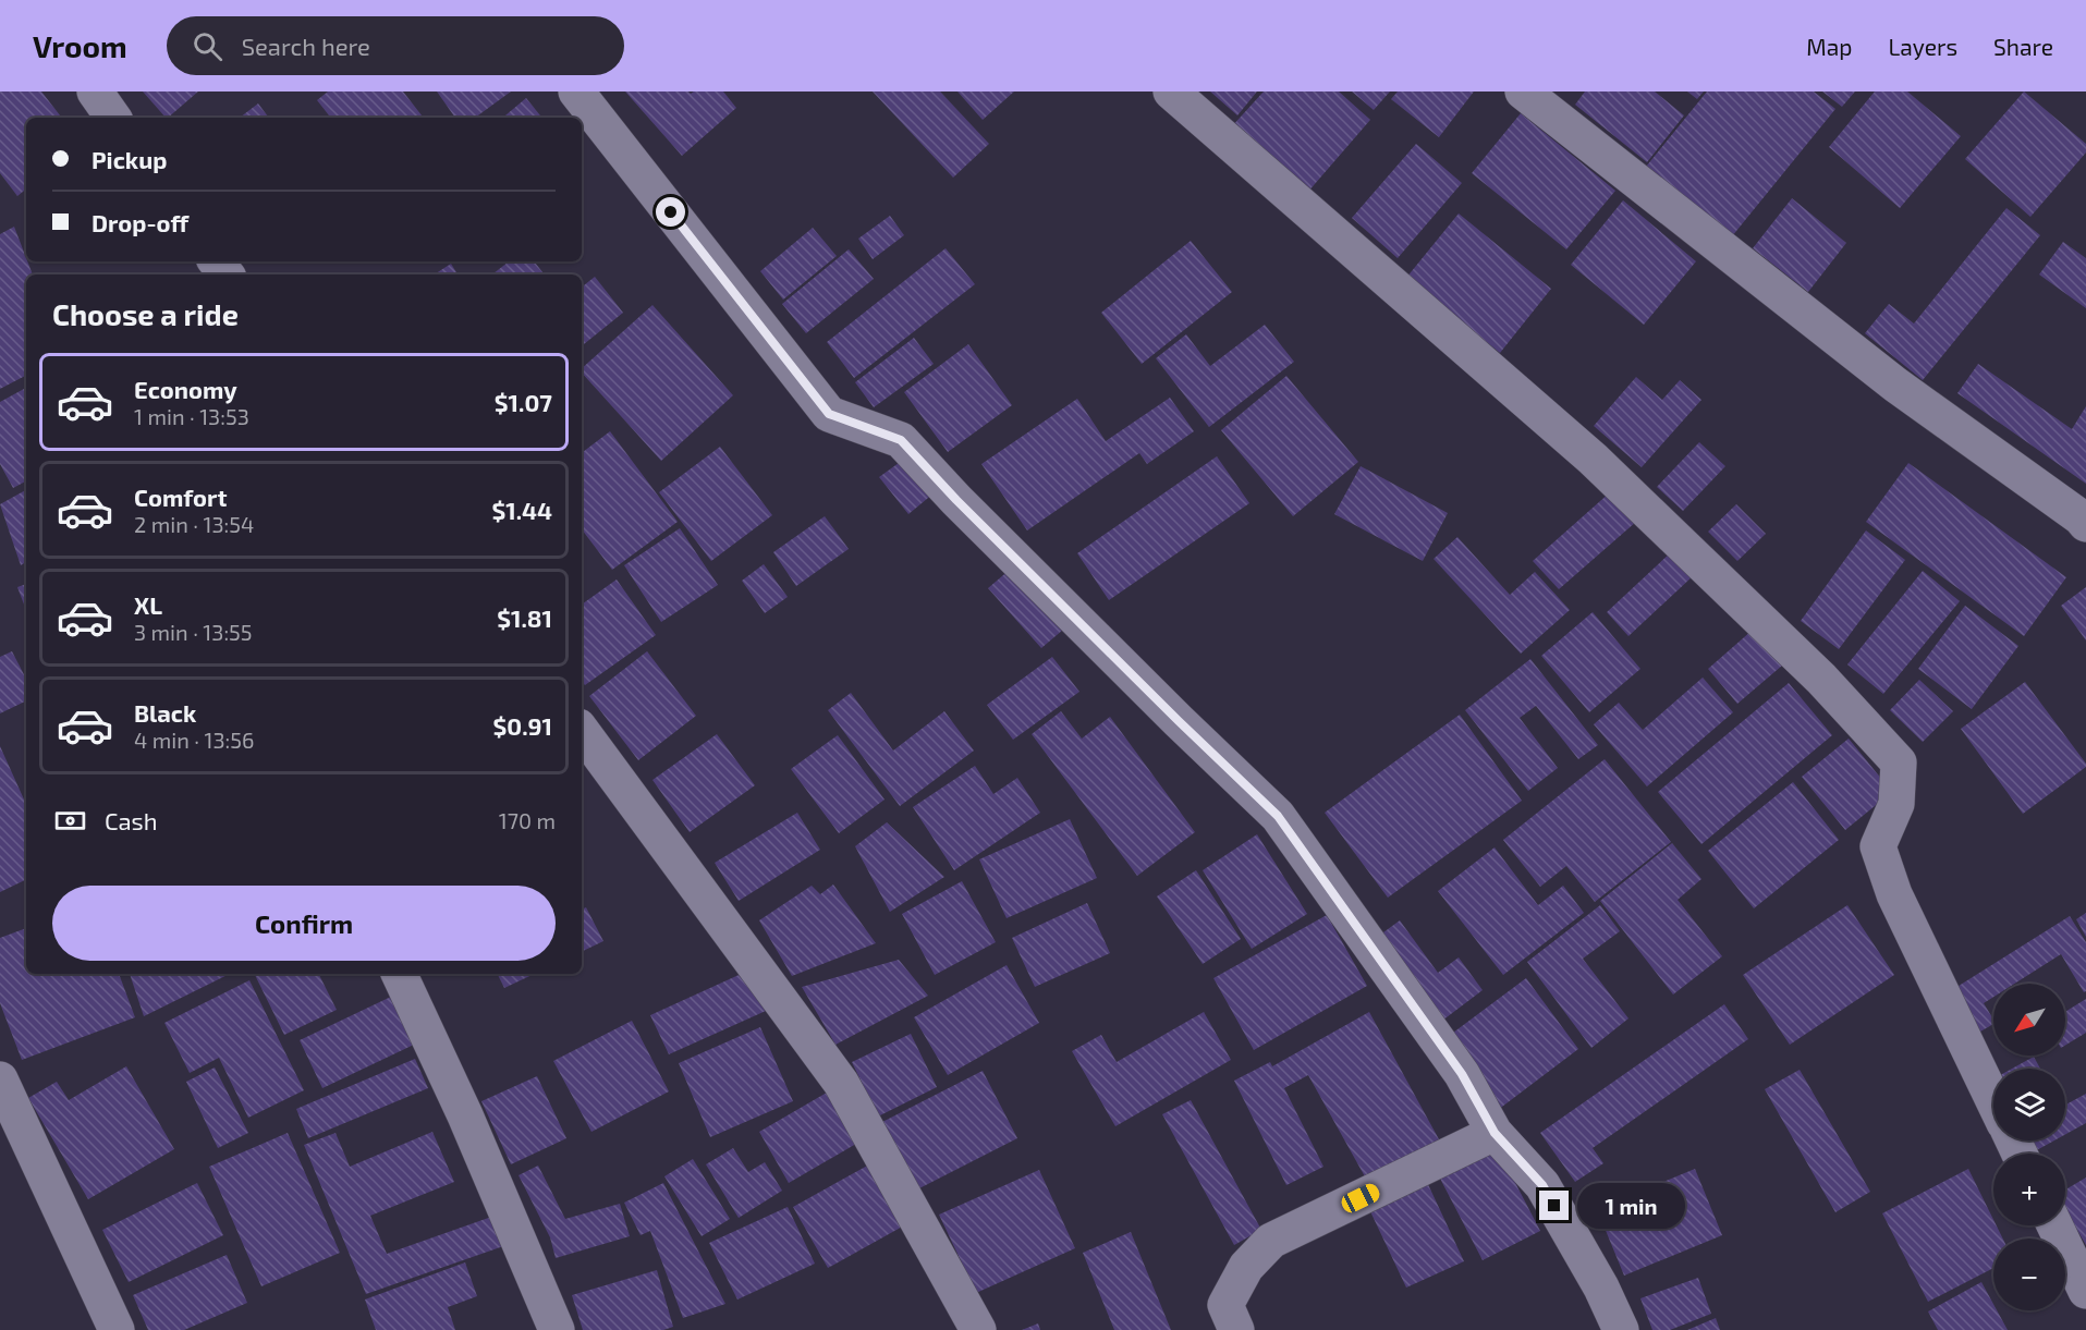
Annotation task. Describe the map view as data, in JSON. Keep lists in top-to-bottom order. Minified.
{"north":"bottom left","page":{"header":"Vroom","search":"Search here","nav":["Map","Layers","Share"],"banner":["Pickup","Drop-off"],"heading":"Choose a ride","list":[{"name":"Economy","note":"1 min · 13:53","value":"$1.07"},{"name":"Comfort","note":"2 min · 13:54","value":"$1.44"},{"name":"XL","note":"3 min · 13:55","value":"$1.81"},{"name":"Black","note":"4 min · 13:56","value":"$0.91"}],"pay":["Cash","170 m"],"buttons":"Confirm","map_buttons":["+","−"],"bubble":"1 min"}}
